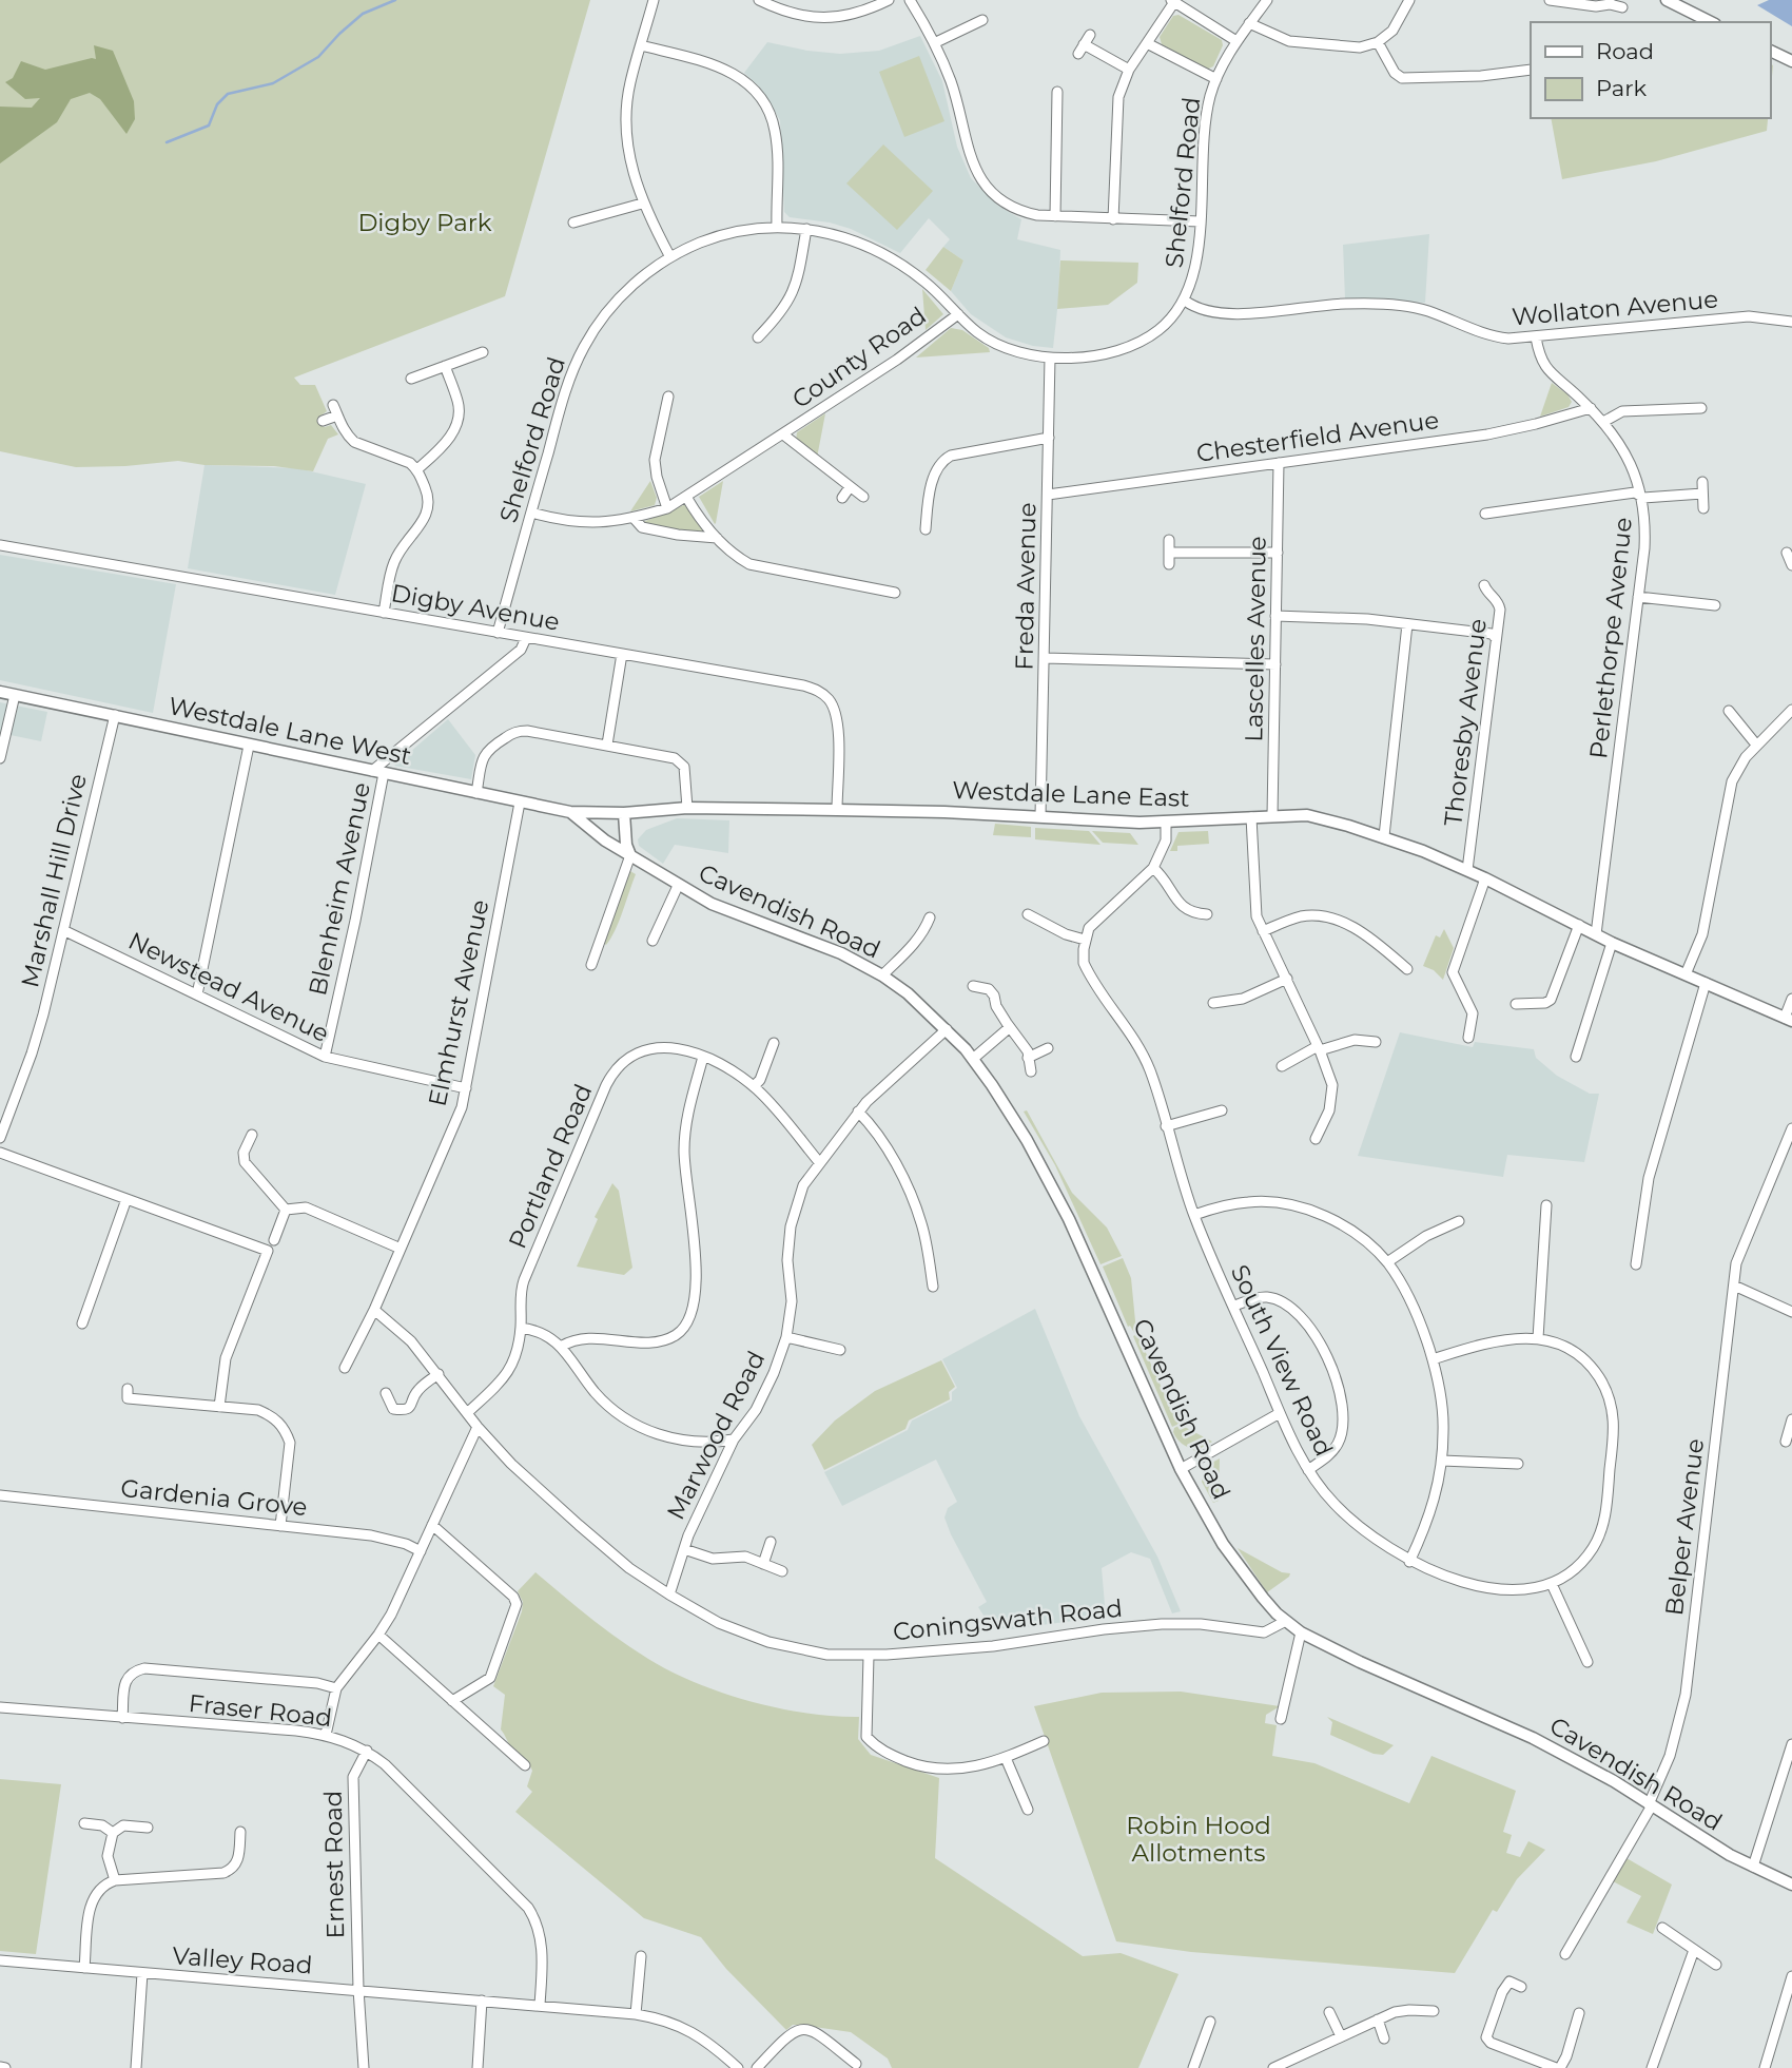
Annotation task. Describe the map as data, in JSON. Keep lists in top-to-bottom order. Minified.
{"streets":{"street":["Shelford Road","Wollaton Avenue","County Road","Chesterfield Avenue","Freda Avenue","Digby Avenue","Perlethorpe Avenue","Lascelles Avenue","Thoresby Avenue","Westdale Lane West","Westdale Lane East","Marshall Hill Drive","Blenheim Avenue","Cavendish Road","Newstead Avenue","Elmhurst Avenue","Portland Road","South View Road","Marwood Road","Gardenia Grove","Belper Avenue","Coningswath Road","Fraser Road","Ernest Road","Valley Road"]},"crossings":[["Shelford Road","Wollaton Avenue"],["Shelford Road","County Road"],["Shelford Road","Freda Avenue"],["Shelford Road","Digby Avenue"],["Wollaton Avenue","Perlethorpe Avenue"],["Chesterfield Avenue","Freda Avenue"],["Chesterfield Avenue","Perlethorpe Avenue"],["Chesterfield Avenue","Lascelles Avenue"],["Freda Avenue","Westdale Lane East"],["Digby Avenue","Westdale Lane East"],["Perlethorpe Avenue","Westdale Lane East"],["Lascelles Avenue","Westdale Lane East"],["Thoresby Avenue","Westdale Lane East"],["Westdale Lane West","Westdale Lane East"],["Westdale Lane West","Marshall Hill Drive"],["Westdale Lane West","Blenheim Avenue"],["Westdale Lane West","Cavendish Road"],["Westdale Lane West","Elmhurst Avenue"],["Westdale Lane East","Cavendish Road"],["Marshall Hill Drive","Newstead Avenue"],["Blenheim Avenue","Newstead Avenue"],["Cavendish Road","Marwood Road"],["Cavendish Road","Belper Avenue"],["Cavendish Road","Coningswath Road"],["Newstead Avenue","Elmhurst Avenue"],["Elmhurst Avenue","Coningswath Road"],["Portland Road","Marwood Road"],["Portland Road","Coningswath Road"],["Marwood Road","Coningswath Road"],["Fraser Road","Ernest Road"],["Fraser Road","Valley Road"],["Ernest Road","Valley Road"]],"parks":["Digby Park","Robin Hood Allotments"],"legend":["Road","Park"]}
